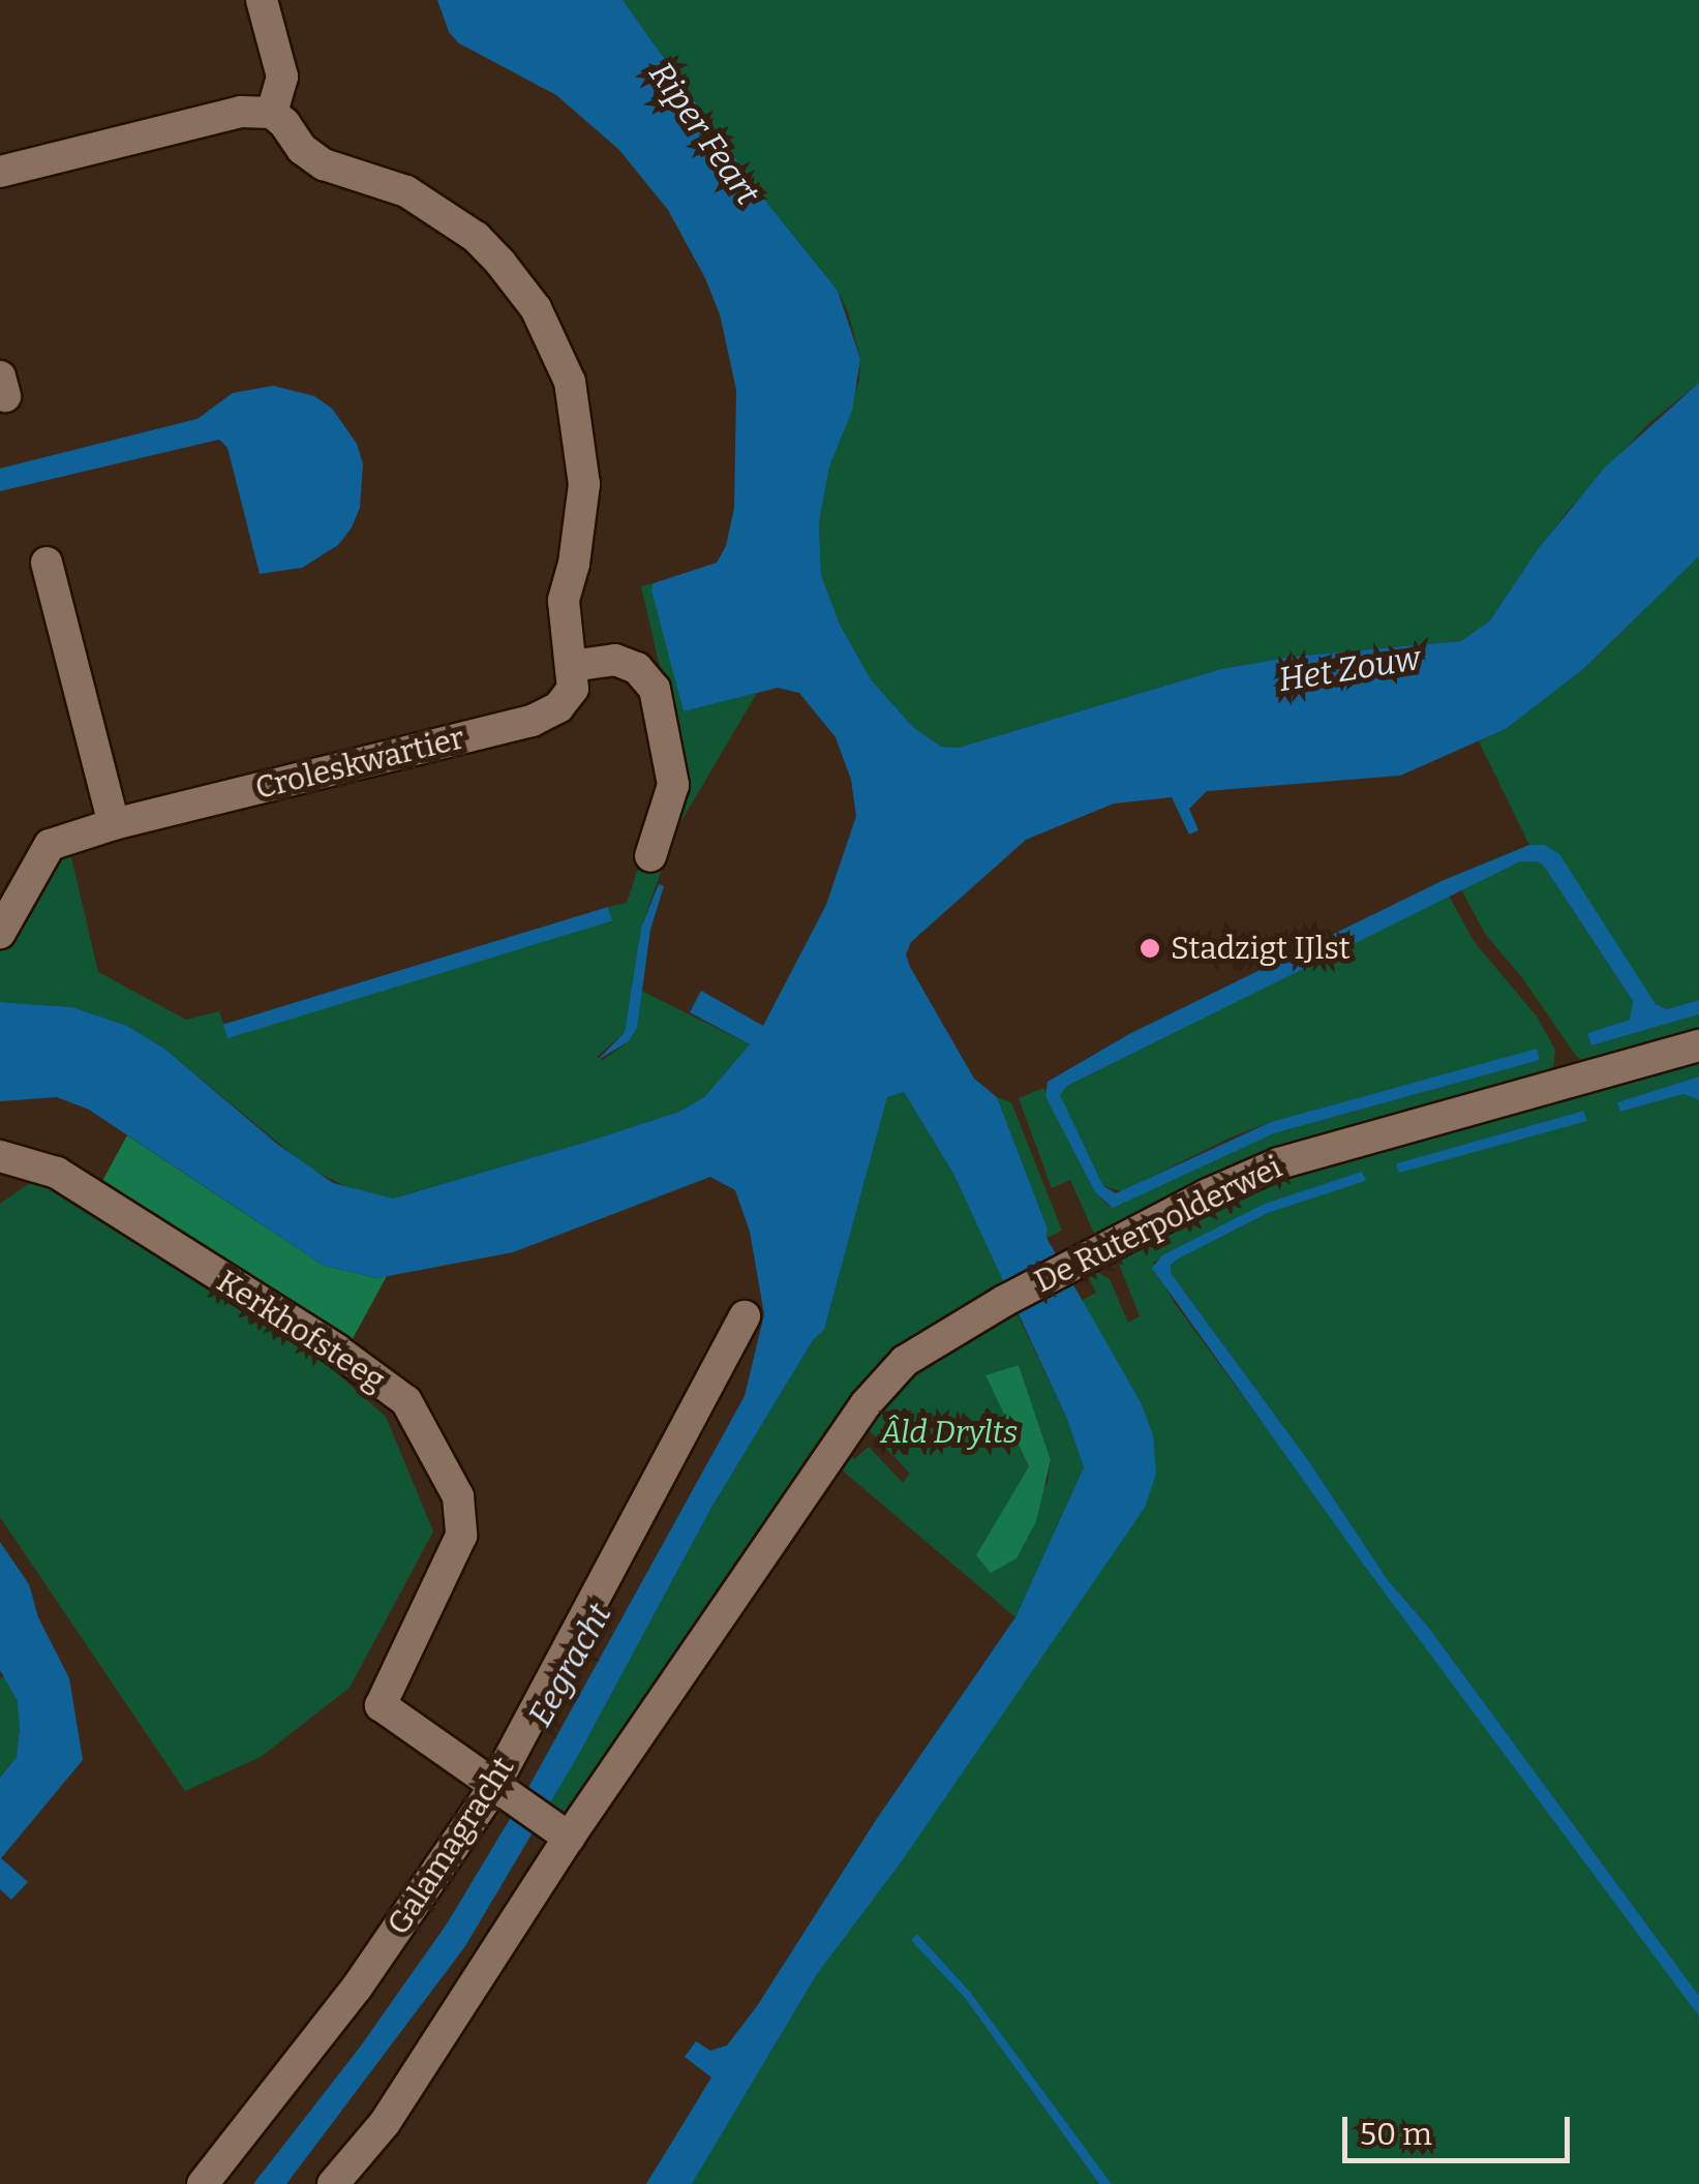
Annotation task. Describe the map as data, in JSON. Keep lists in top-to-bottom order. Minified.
{"streets":{"street":["Croleskwartier","De Ruterpolderwei","Kerkhofsteeg","Galamagracht"]},"crossings":[["De Ruterpolderwei","Kerkhofsteeg"],["Kerkhofsteeg","Galamagracht"]],"water":["Riper Feart","Het Zouw","Eegracht"],"parks":["Âld Drylts"],"places":["Stadzigt IJlst"],"scale_bar":"50 m"}
